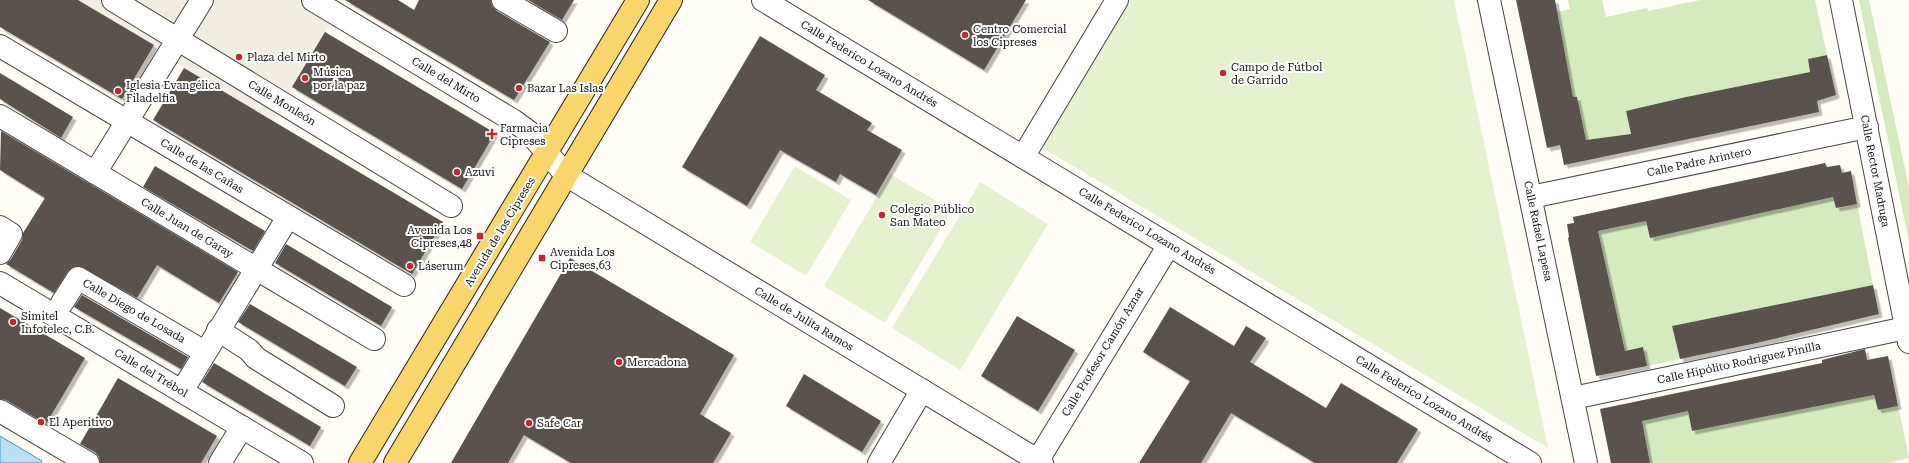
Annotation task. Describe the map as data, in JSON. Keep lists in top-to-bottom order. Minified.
{"streets":{"main road":["Avenida de los Cipreses"],"street":["Calle Federico Lozano Andrés","Calle del Mirto","Calle Monleón","Calle Padre Arintero","Calle de las Cañas","Calle Rector Madruga","Calle Juan de Garay","Calle Rafael Lapesa","Calle Diego de Losada","Calle de Julita Ramos","Calle Profesor Camón Aznar","Calle Hipólito Rodríguez Pinilla","Calle del Trébol"]},"crossings":[["Calle Federico Lozano Andrés","Calle Profesor Camón Aznar"],["Calle del Mirto","Avenida de los Cipreses"],["Calle del Mirto","Calle de Julita Ramos"],["Calle Padre Arintero","Calle Rector Madruga"],["Calle Padre Arintero","Calle Rafael Lapesa"],["Calle Rector Madruga","Calle Hipólito Rodríguez Pinilla"],["Calle Rafael Lapesa","Calle Hipólito Rodríguez Pinilla"],["Calle de Julita Ramos","Calle Profesor Camón Aznar"]],"places":{"other":["Centro Comercial los Cipreses","Plaza del Mirto","Campo de Fútbol de Garrido","Música por la paz","Bazar Las Islas","Iglesia Evangélica Filadelfia","Azuvi","Colegio Público San Mateo","Láserum","Simitel Infotelec, C.B.","Mercadona","El Aperitivo","Safe Car"],"health":["Farmacia Cipreses"],"transit":["Avenida Los Cipreses,48","Avenida Los Cipreses,63"]}}
